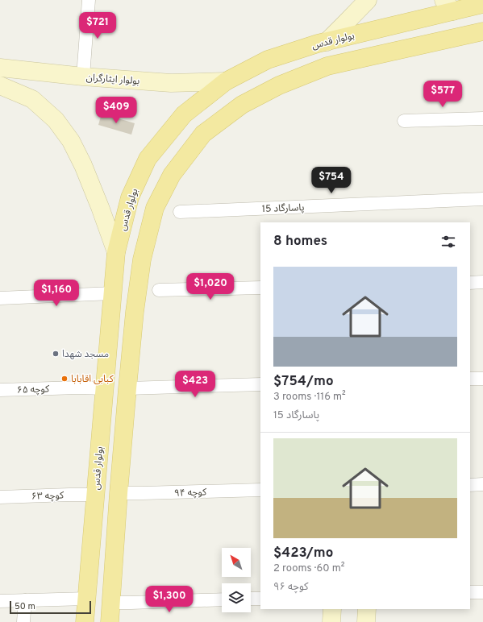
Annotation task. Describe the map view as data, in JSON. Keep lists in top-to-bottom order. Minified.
{"streets":{"main road":["بولوار قدس","بولوار ایثارگران"],"street":["پاسارگاد 15","کوچه ۶۵","کوچه ۹۴","کوچه ۶۳"]},"crossings":[["بولوار قدس","بولوار ایثارگران"],["بولوار قدس","کوچه ۶۵"],["بولوار قدس","کوچه ۶۳"]],"places":["مسجد شهدا","کبابی اقابابا"],"scale_bar":"50 m","north":"top left","page":{"price":["$721","$577","$409","$754","$1,020","$1,160","$423","$1,300"],"heading":"8 homes","list":[{"name":"$754/mo","note":"3 rooms · 116 m² · پاسارگاد 15"},{"name":"$423/mo","note":"2 rooms · 60 m² · کوچه ۹۶"}],"scale":"50 m"}}
